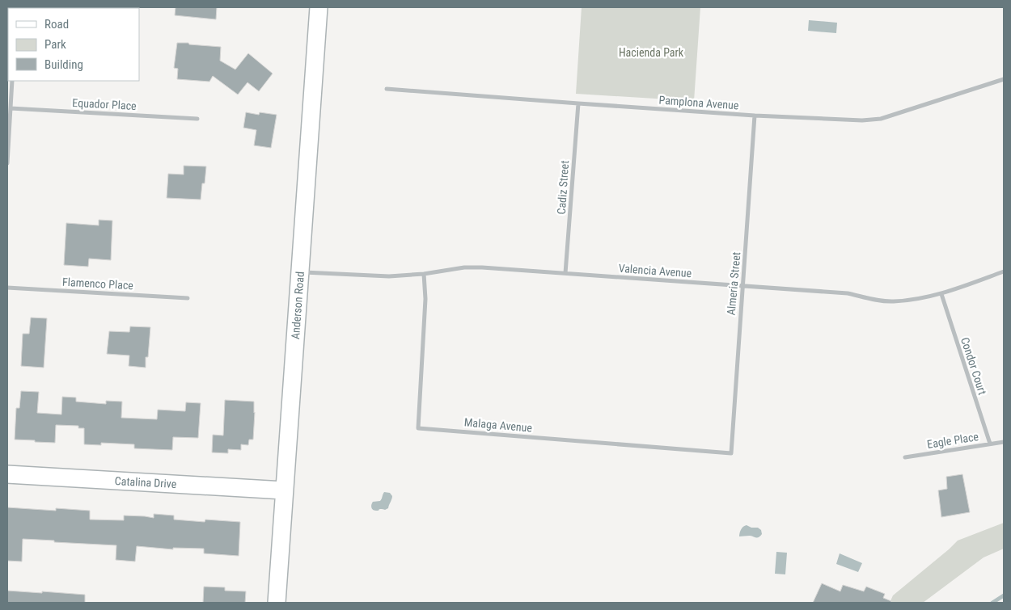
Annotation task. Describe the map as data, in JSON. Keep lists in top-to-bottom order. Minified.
{"streets":{"street":["Pamplona Avenue","Equador Place","Cadiz Street","Valencia Avenue","Flamenco Place","Almeria Street","Anderson Road","Condor Court","Malaga Avenue","Eagle Place","Catalina Drive"]},"crossings":[["Pamplona Avenue","Cadiz Street"],["Pamplona Avenue","Almeria Street"],["Cadiz Street","Valencia Avenue"],["Valencia Avenue","Almeria Street"],["Valencia Avenue","Anderson Road"],["Valencia Avenue","Condor Court"],["Valencia Avenue","Malaga Avenue"],["Almeria Street","Malaga Avenue"],["Anderson Road","Catalina Drive"],["Condor Court","Eagle Place"]],"parks":["Hacienda Park"],"legend":["Road","Park","Building"]}
